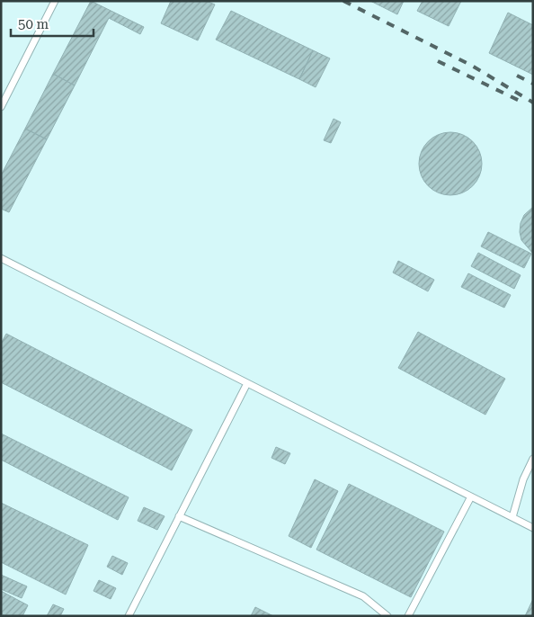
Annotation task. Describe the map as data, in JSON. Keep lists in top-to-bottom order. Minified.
{"scale_bar":"50 m"}
